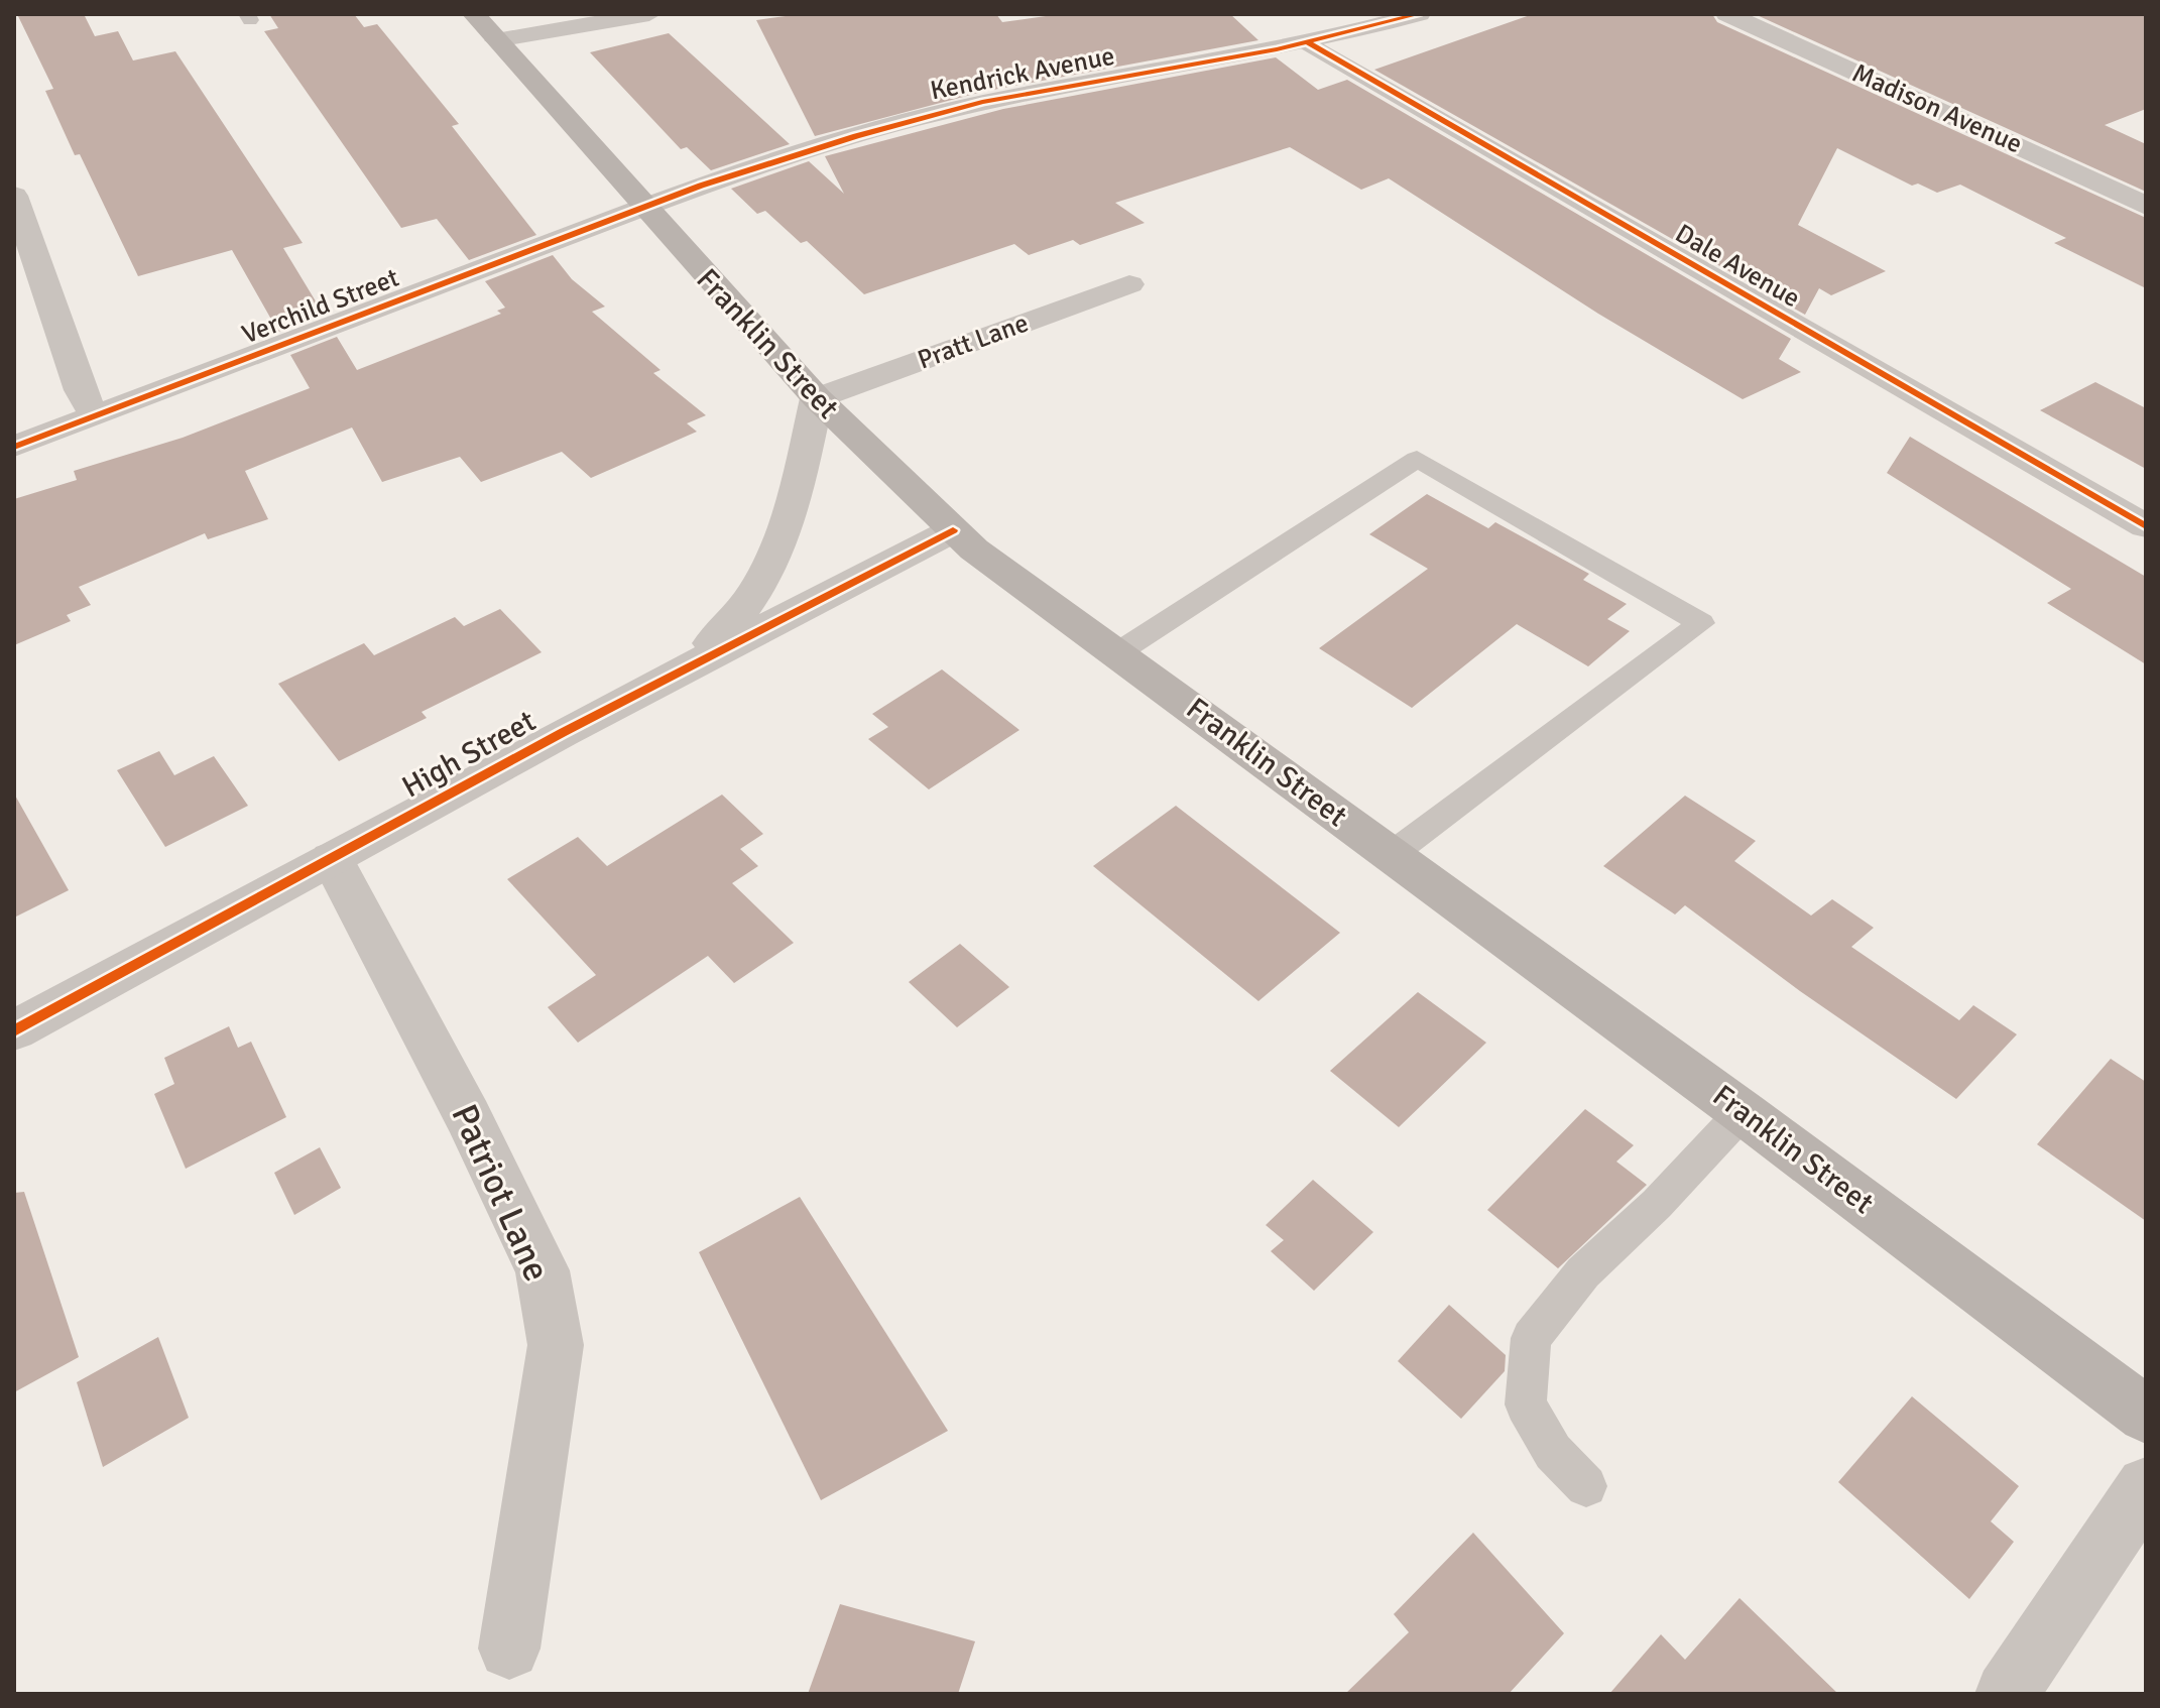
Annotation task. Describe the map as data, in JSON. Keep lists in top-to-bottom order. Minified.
{"streets":{"main road":["Franklin Street"],"street":["Kendrick Avenue","Madison Avenue","Dale Avenue","Verchild Street","Pratt Lane","High Street","Patriot Lane"]},"crossings":[["Kendrick Avenue","Dale Avenue"],["Kendrick Avenue","Verchild Street"],["Kendrick Avenue","Franklin Street"],["Verchild Street","Franklin Street"],["Pratt Lane","Franklin Street"],["Franklin Street","High Street"],["High Street","Patriot Lane"]]}
